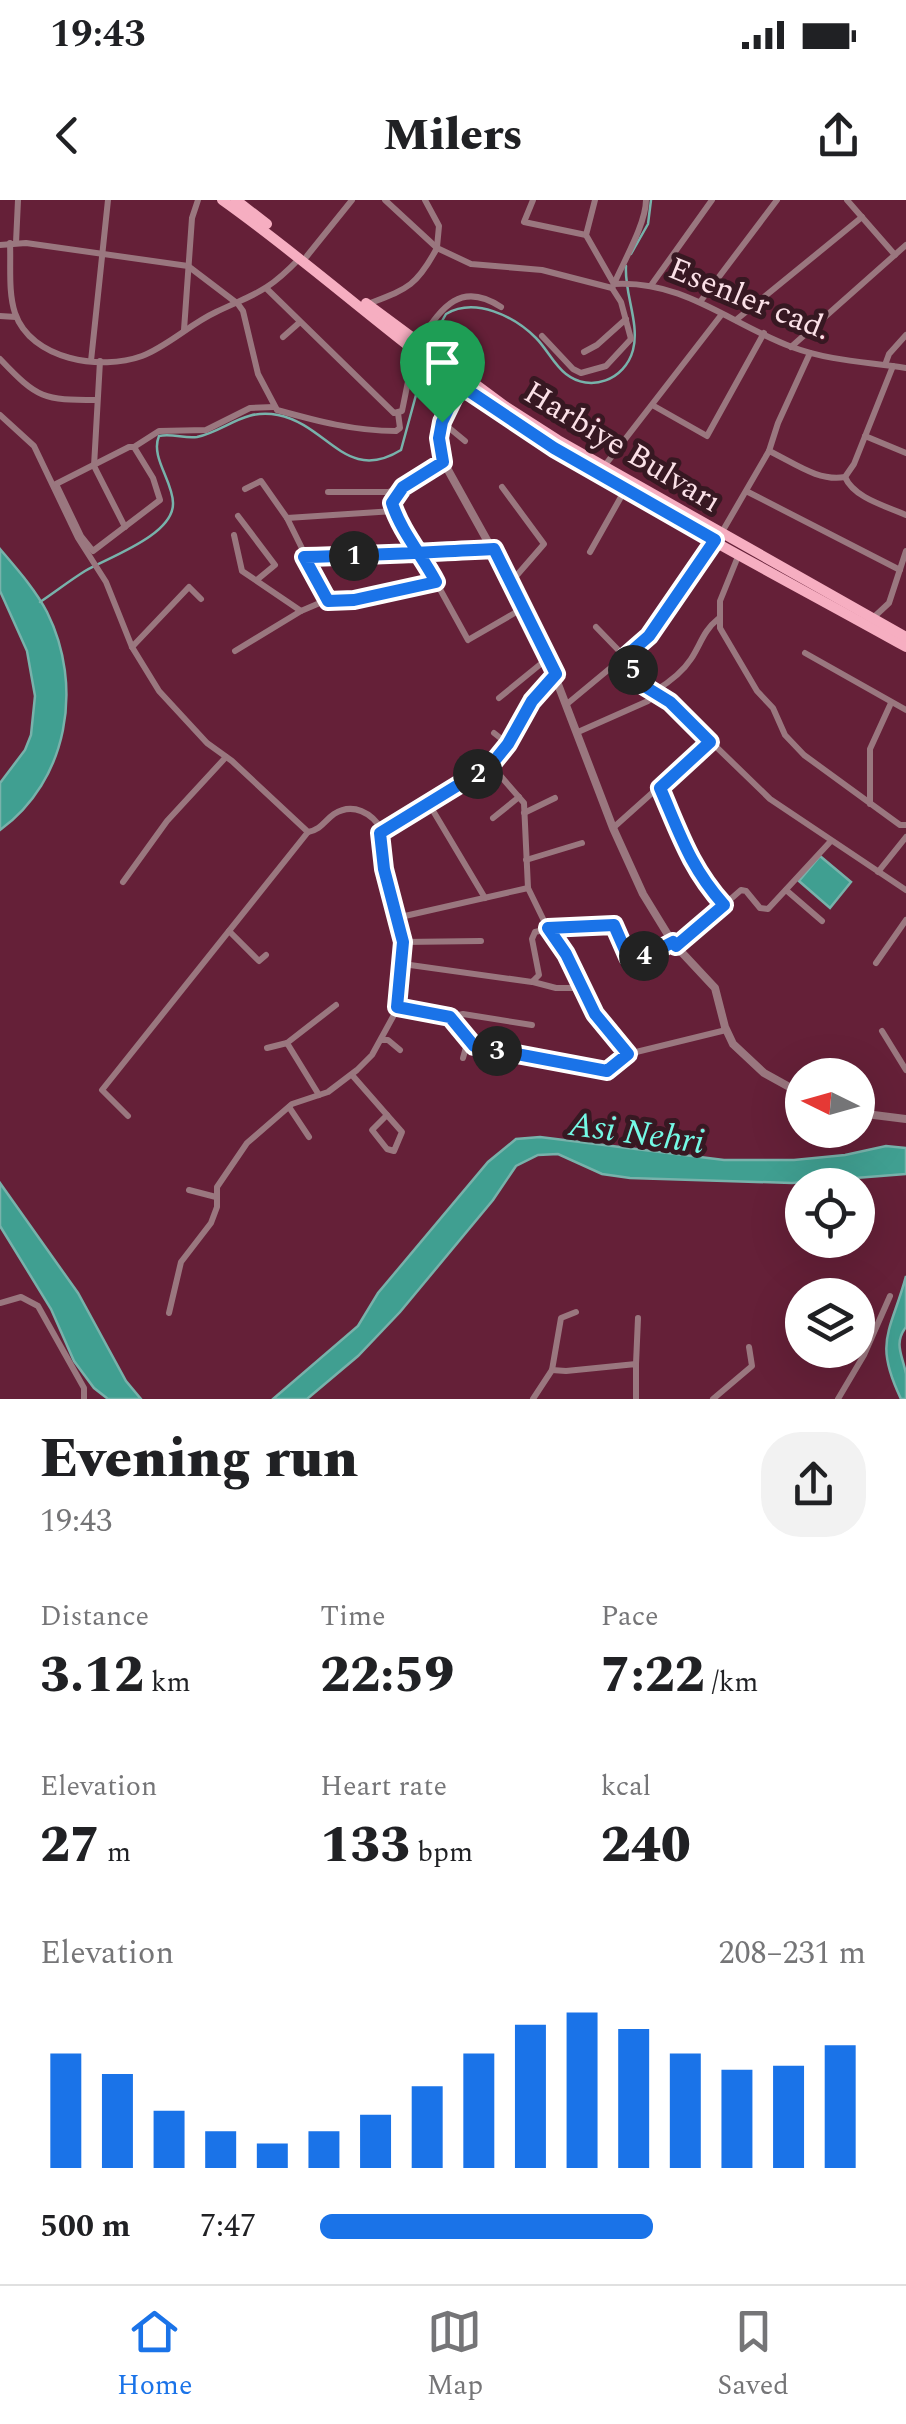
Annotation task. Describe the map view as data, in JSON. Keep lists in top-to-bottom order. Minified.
{"streets":{"main road":["Harbiye Bulvarı"],"street":["Esenler cad."]},"water":["Asi Nehri"],"north":"left","page":{"status":"19:43","header":"Milers","pins":["1","5","2","4","3"],"heading":["Evening run","19:43"],"stats":[["Distance","3.12 km"],["Time","22:59"],["Pace","7:22 /km"],["Elevation","27 m"],["Heart rate","133 bpm"],["kcal","240"]],"chart":["Elevation","208–231 m"],"list":[{"name":"500 m","note":"7:47"}],"tabs":["Home","Map","Saved"]}}
